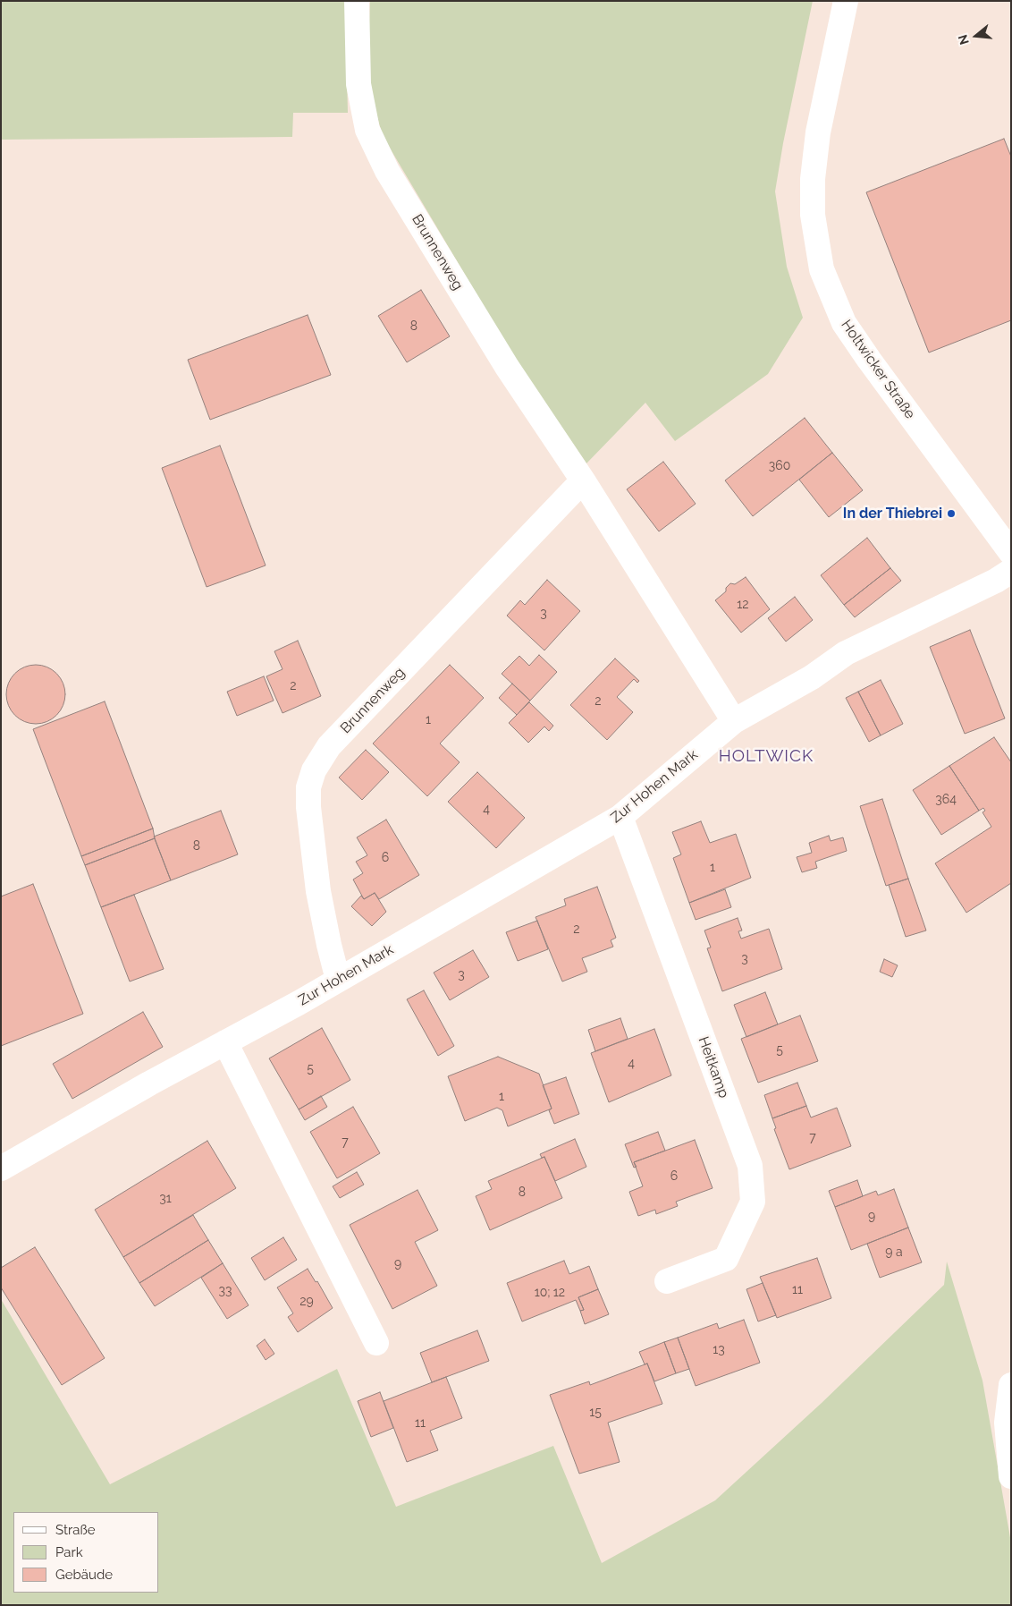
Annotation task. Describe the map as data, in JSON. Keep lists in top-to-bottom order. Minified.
{"streets":{"street":["Brunnenweg","Holtwicker Straße","Zur Hohen Mark","Heitkamp"]},"crossings":[["Brunnenweg","Zur Hohen Mark"],["Zur Hohen Mark","Heitkamp"]],"districts":["HOLTWICK"],"places":["In der Thiebrei"],"house_numbers":["8","360","12","3","2","2","1","364","4","8","6","1","2","3","3","5","4","5","1","7","7","6","8","31","9","9 a","9","11","33","10; 12","29","13","15","11"],"legend":["Straße","Park","Gebäude"],"north":"left"}
